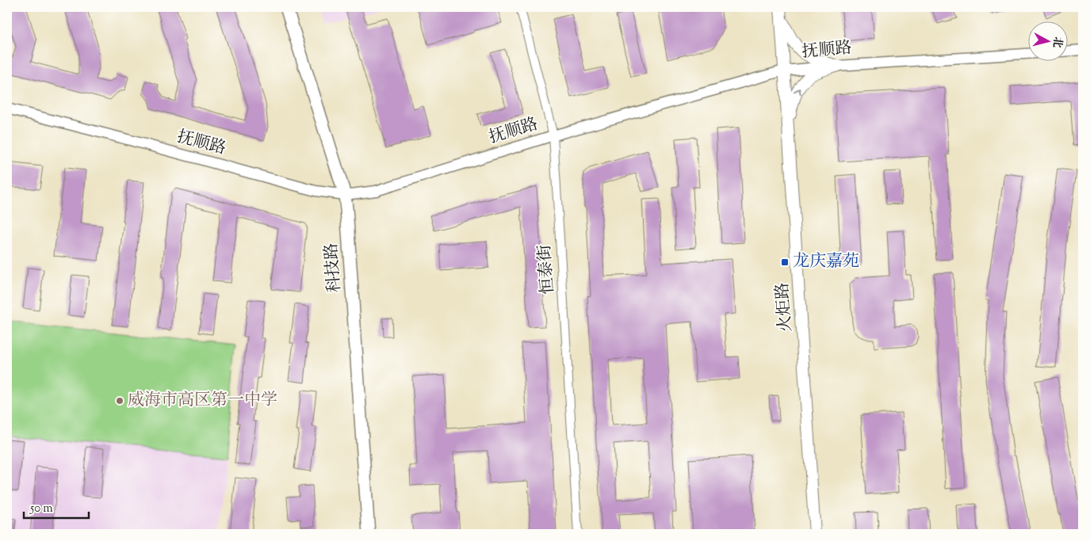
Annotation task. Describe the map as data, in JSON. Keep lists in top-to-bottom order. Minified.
{"streets":{"main road":["科技路","火炬路"],"street":["抚顺路","恒泰街"]},"crossings":[["抚顺路","科技路"],["抚顺路","恒泰街"],["抚顺路","火炬路"]],"places":{"transit":["龙庆嘉苑"],"other":["威海市高区第一中学"]},"scale_bar":"50 m","north":"right"}
